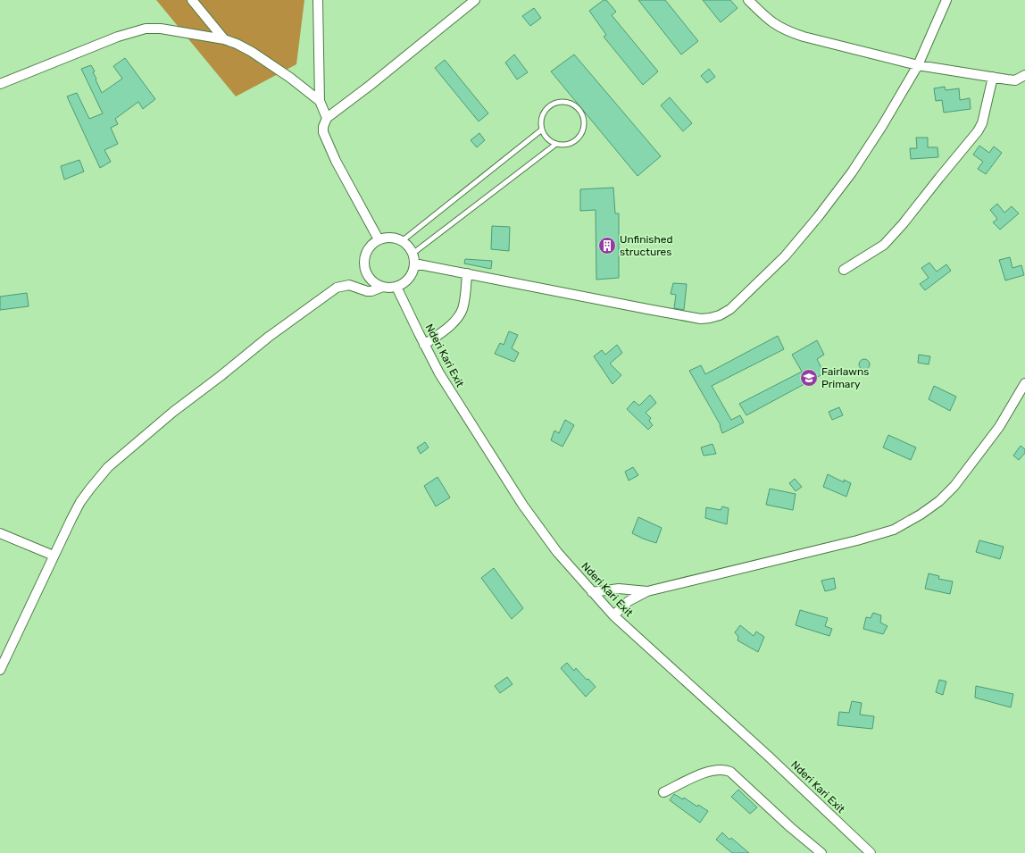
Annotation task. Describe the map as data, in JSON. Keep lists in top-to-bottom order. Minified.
{"streets":{"street":["Nderi Kari Exit"]},"places":{"building":["Unfinished structures"],"school or university":["Fairlawns Primary"]}}
